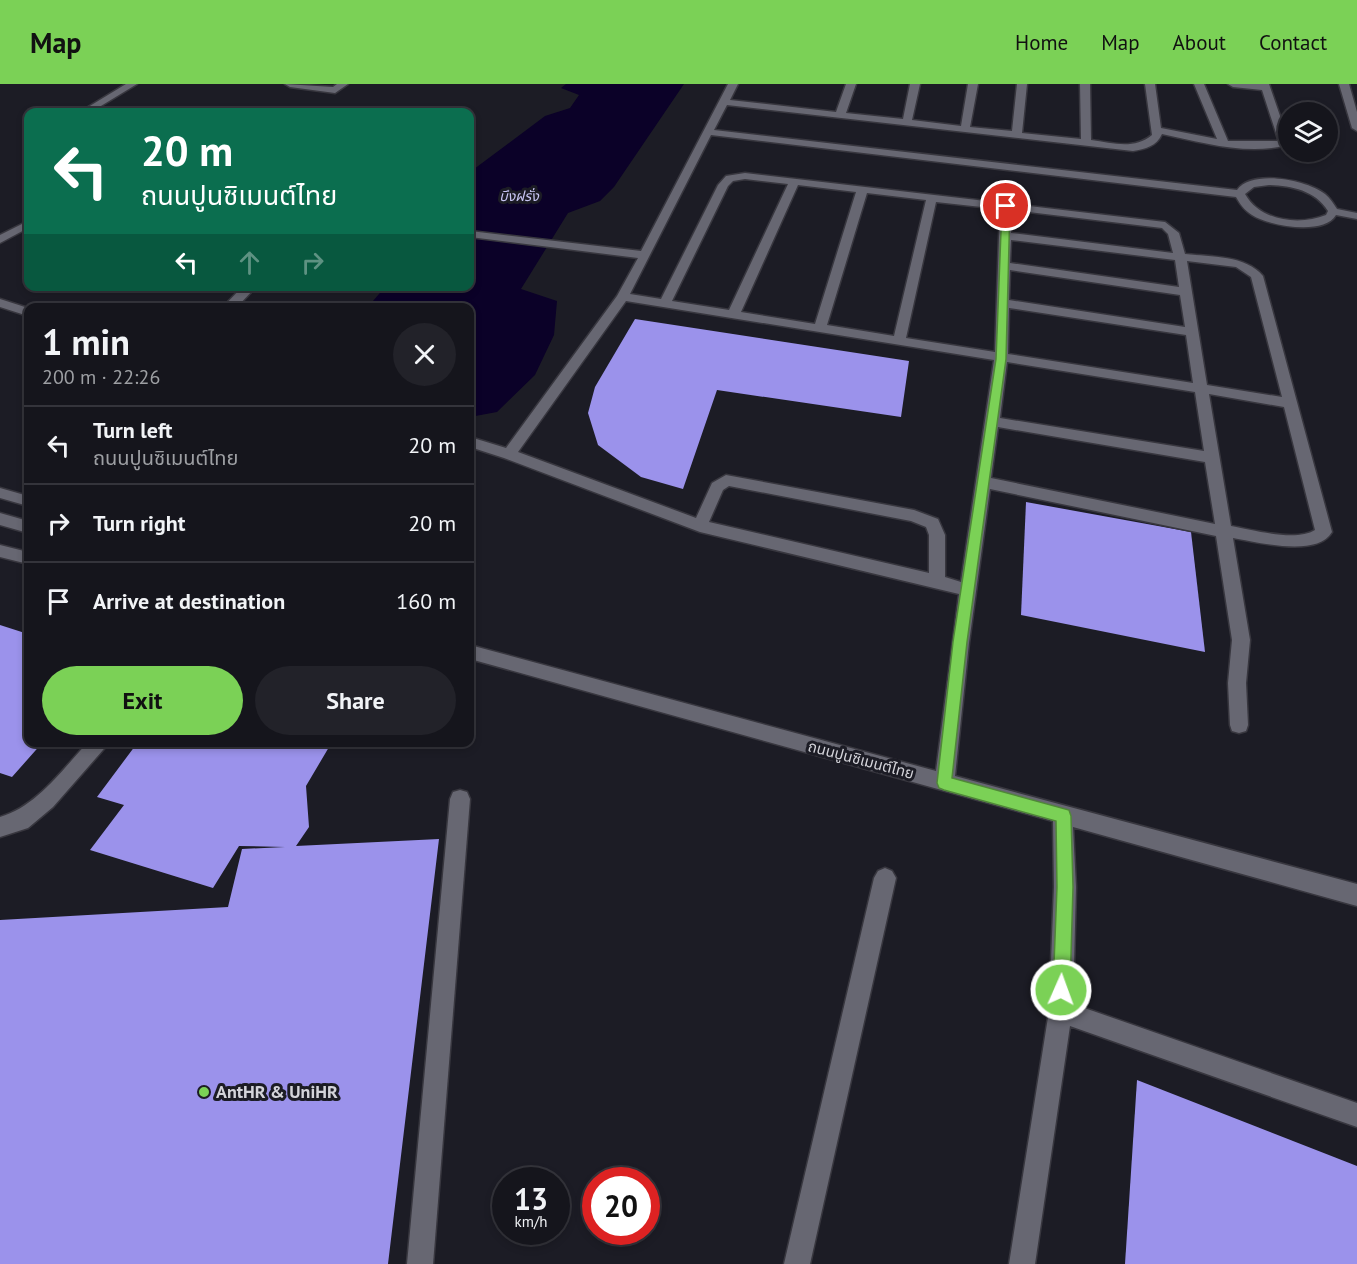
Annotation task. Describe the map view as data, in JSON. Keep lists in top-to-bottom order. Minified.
{"streets":{"street":["ถนนปูนซิเมนต์ไทย"]},"water":["บึงฝรั่ง"],"places":["AntHR & UniHR"],"page":{"header":"Map","nav":["Home","Map","About","Contact"],"turn":["20 m","ถนนปูนซิเมนต์ไทย"],"heading":["1 min","200 m · 22:26"],"list":[{"name":"Turn left","note":"ถนนปูนซิเมนต์ไทย","value":"20 m"},{"name":"Turn right","value":"20 m"},{"name":"Arrive at destination","value":"160 m"}],"buttons":["Exit","Share"],"speed":"13 km/h","limit":"20"}}
